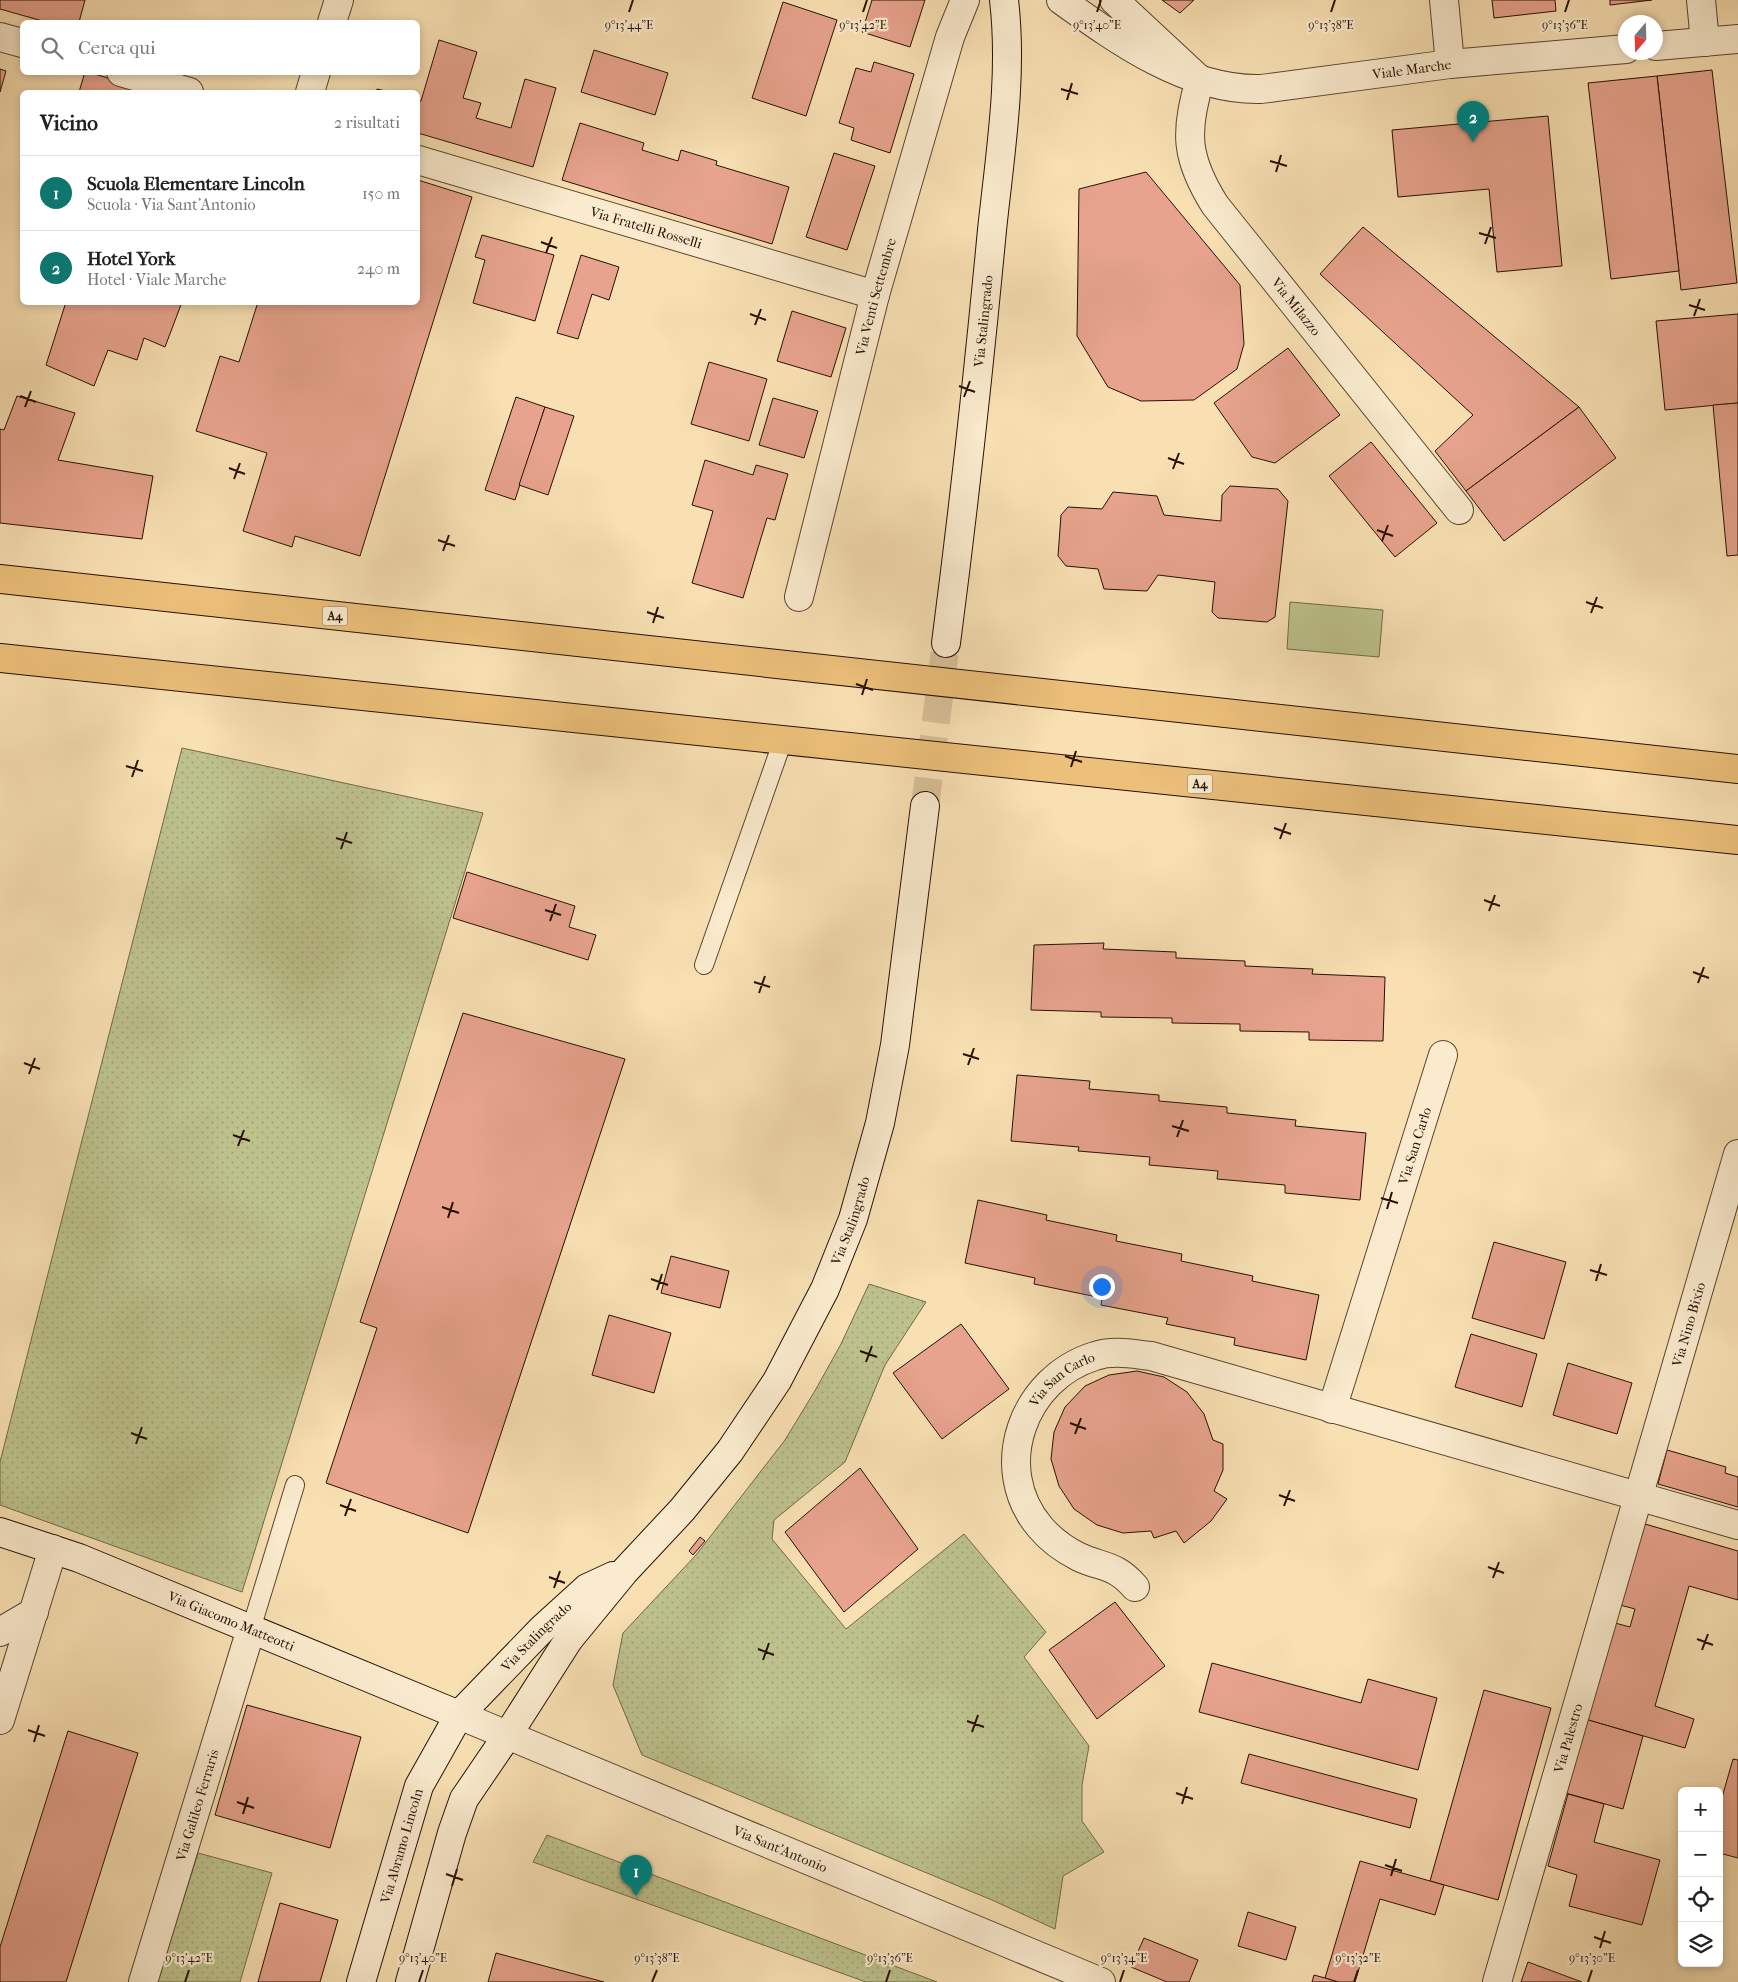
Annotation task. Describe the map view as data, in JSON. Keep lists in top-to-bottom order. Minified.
{"streets":{"highway":["A4"],"street":["Viale Marche","Via Fratelli Rosselli","Via Venti Settembre","Via Milazzo","Via Stalingrado","Via San Carlo","Via Nino Bixio","Via Giacomo Matteotti","Via Palestro","Via Galileo Ferraris","Via Abramo Lincoln","Via Sant'Antonio"]},"crossings":[["Viale Marche","Via Milazzo"],["Via Fratelli Rosselli","Via Venti Settembre"],["Via Stalingrado","Via Giacomo Matteotti"],["Via Stalingrado","Via Abramo Lincoln"],["Via Stalingrado","Via Sant'Antonio"],["Via San Carlo","Via Nino Bixio"],["Via San Carlo","Via Palestro"],["Via Nino Bixio","Via Palestro"],["Via Giacomo Matteotti","Via Galileo Ferraris"],["Via Giacomo Matteotti","Via Abramo Lincoln"],["Via Giacomo Matteotti","Via Sant'Antonio"],["Via Abramo Lincoln","Via Sant'Antonio"]],"north":"bottom","page":{"search":"Cerca qui","heading":["Vicino","2 risultati"],"pins":["2","1"],"list":[{"mark":"1","name":"Scuola Elementare Lincoln","note":"Scuola · Via Sant'Antonio","value":"150 m"},{"mark":"2","name":"Hotel York","note":"Hotel · Viale Marche","value":"240 m"}],"map_buttons":["+","−"]},"coordinates":["9°13'42\"E","9°13'40\"E","9°13'38\"E","9°13'36\"E","9°13'44\"E","9°13'34\"E","9°13'32\"E","9°13'30\"E"]}
